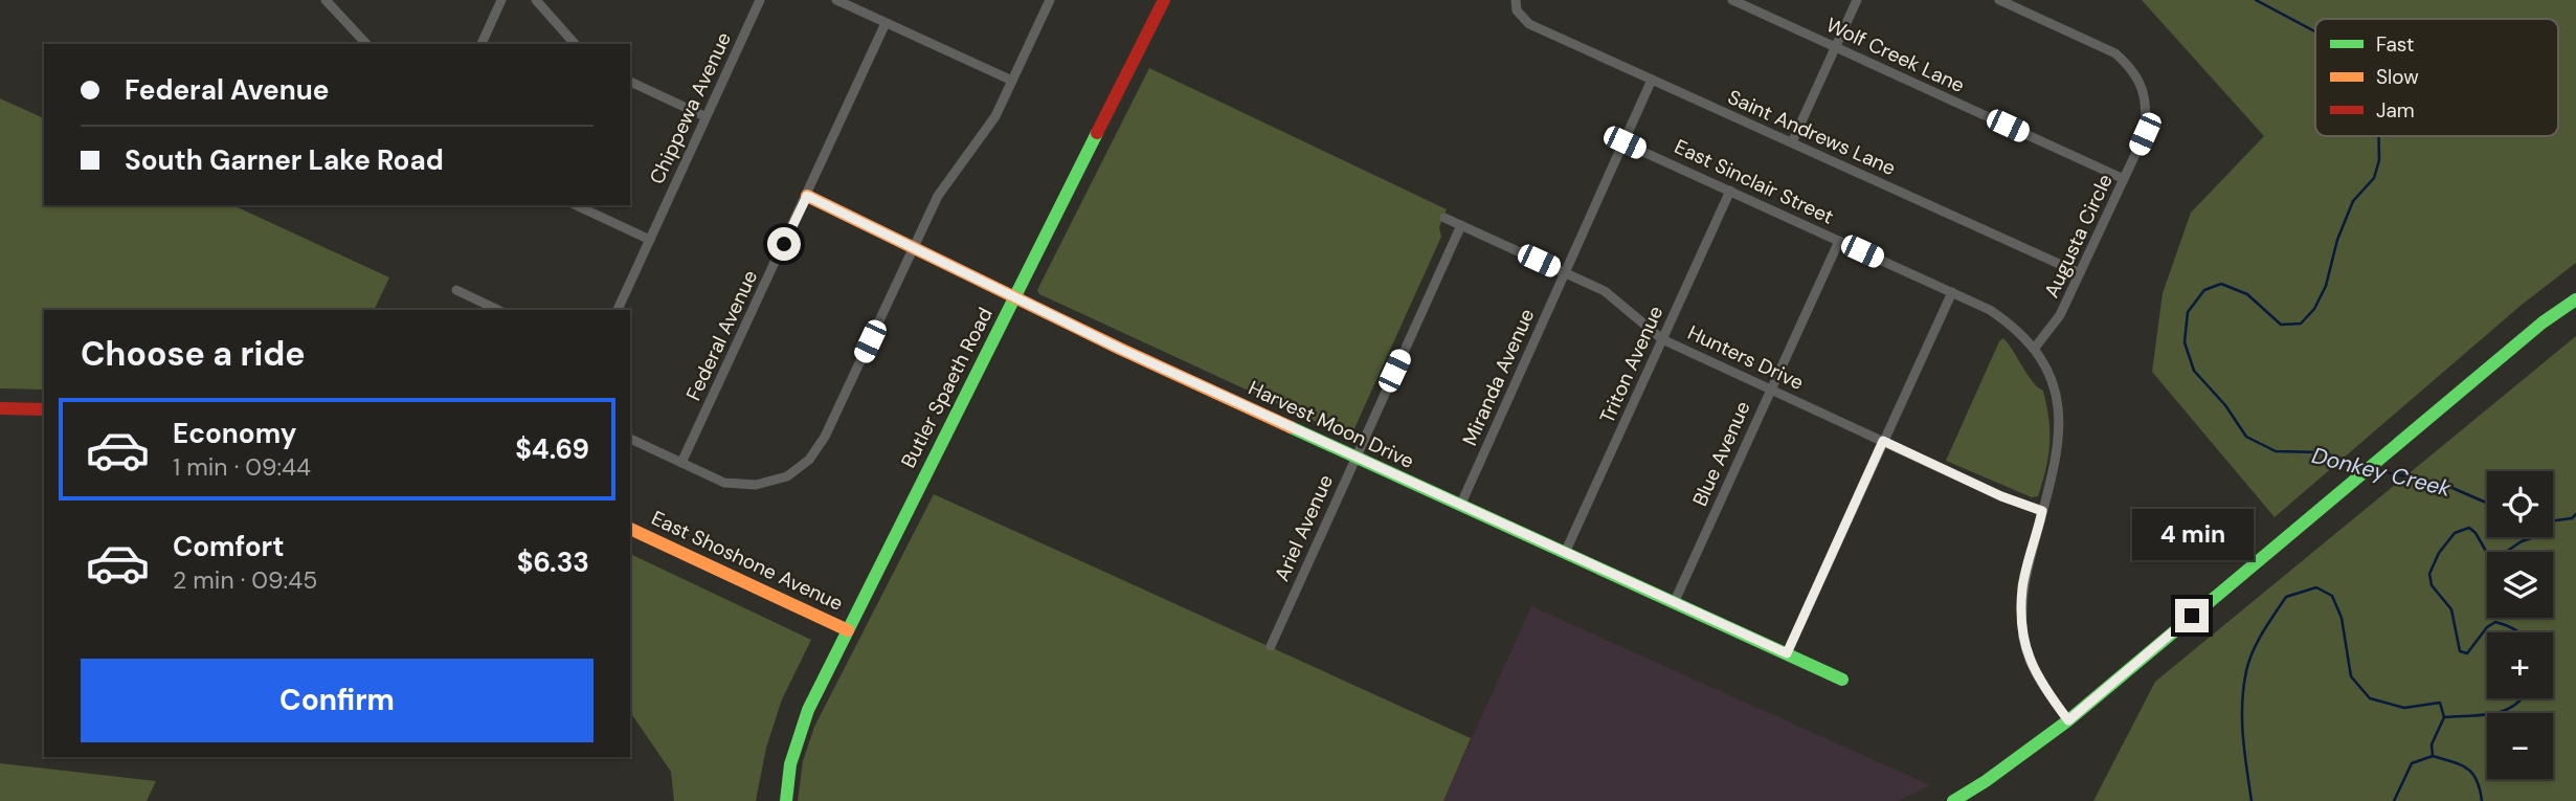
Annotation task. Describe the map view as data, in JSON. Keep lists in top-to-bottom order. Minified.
{"streets":{"main road":["Butler Spaeth Road","Harvest Moon Drive","East Shoshone Avenue"],"street":["Wolf Creek Lane","Chippewa Avenue","Saint Andrews Lane","East Sinclair Street","Augusta Circle","Federal Avenue","Hunters Drive","Triton Avenue","Miranda Avenue","Blue Avenue","Ariel Avenue"]},"crossings":[["Wolf Creek Lane","Augusta Circle"],["Saint Andrews Lane","Augusta Circle"],["Saint Andrews Lane","Miranda Avenue"],["East Sinclair Street","Augusta Circle"],["East Sinclair Street","Hunters Drive"],["East Sinclair Street","Triton Avenue"],["East Sinclair Street","Miranda Avenue"],["East Sinclair Street","Blue Avenue"],["Federal Avenue","Harvest Moon Drive"],["Hunters Drive","Triton Avenue"],["Hunters Drive","Miranda Avenue"],["Hunters Drive","Blue Avenue"],["Hunters Drive","Ariel Avenue"],["Triton Avenue","Harvest Moon Drive"],["Miranda Avenue","Harvest Moon Drive"],["Butler Spaeth Road","Harvest Moon Drive"],["Butler Spaeth Road","East Shoshone Avenue"],["Harvest Moon Drive","Blue Avenue"],["Harvest Moon Drive","Ariel Avenue"]],"water":["Donkey Creek"],"legend":["Fast","Slow","Jam"],"page":{"banner":["Federal Avenue","South Garner Lake Road"],"heading":"Choose a ride","list":[{"name":"Economy","note":"1 min · 09:44","value":"$4.69"},{"name":"Comfort","note":"2 min · 09:45","value":"$6.33"}],"map_buttons":["+","−"],"bubble":"4 min","buttons":"Confirm"}}
